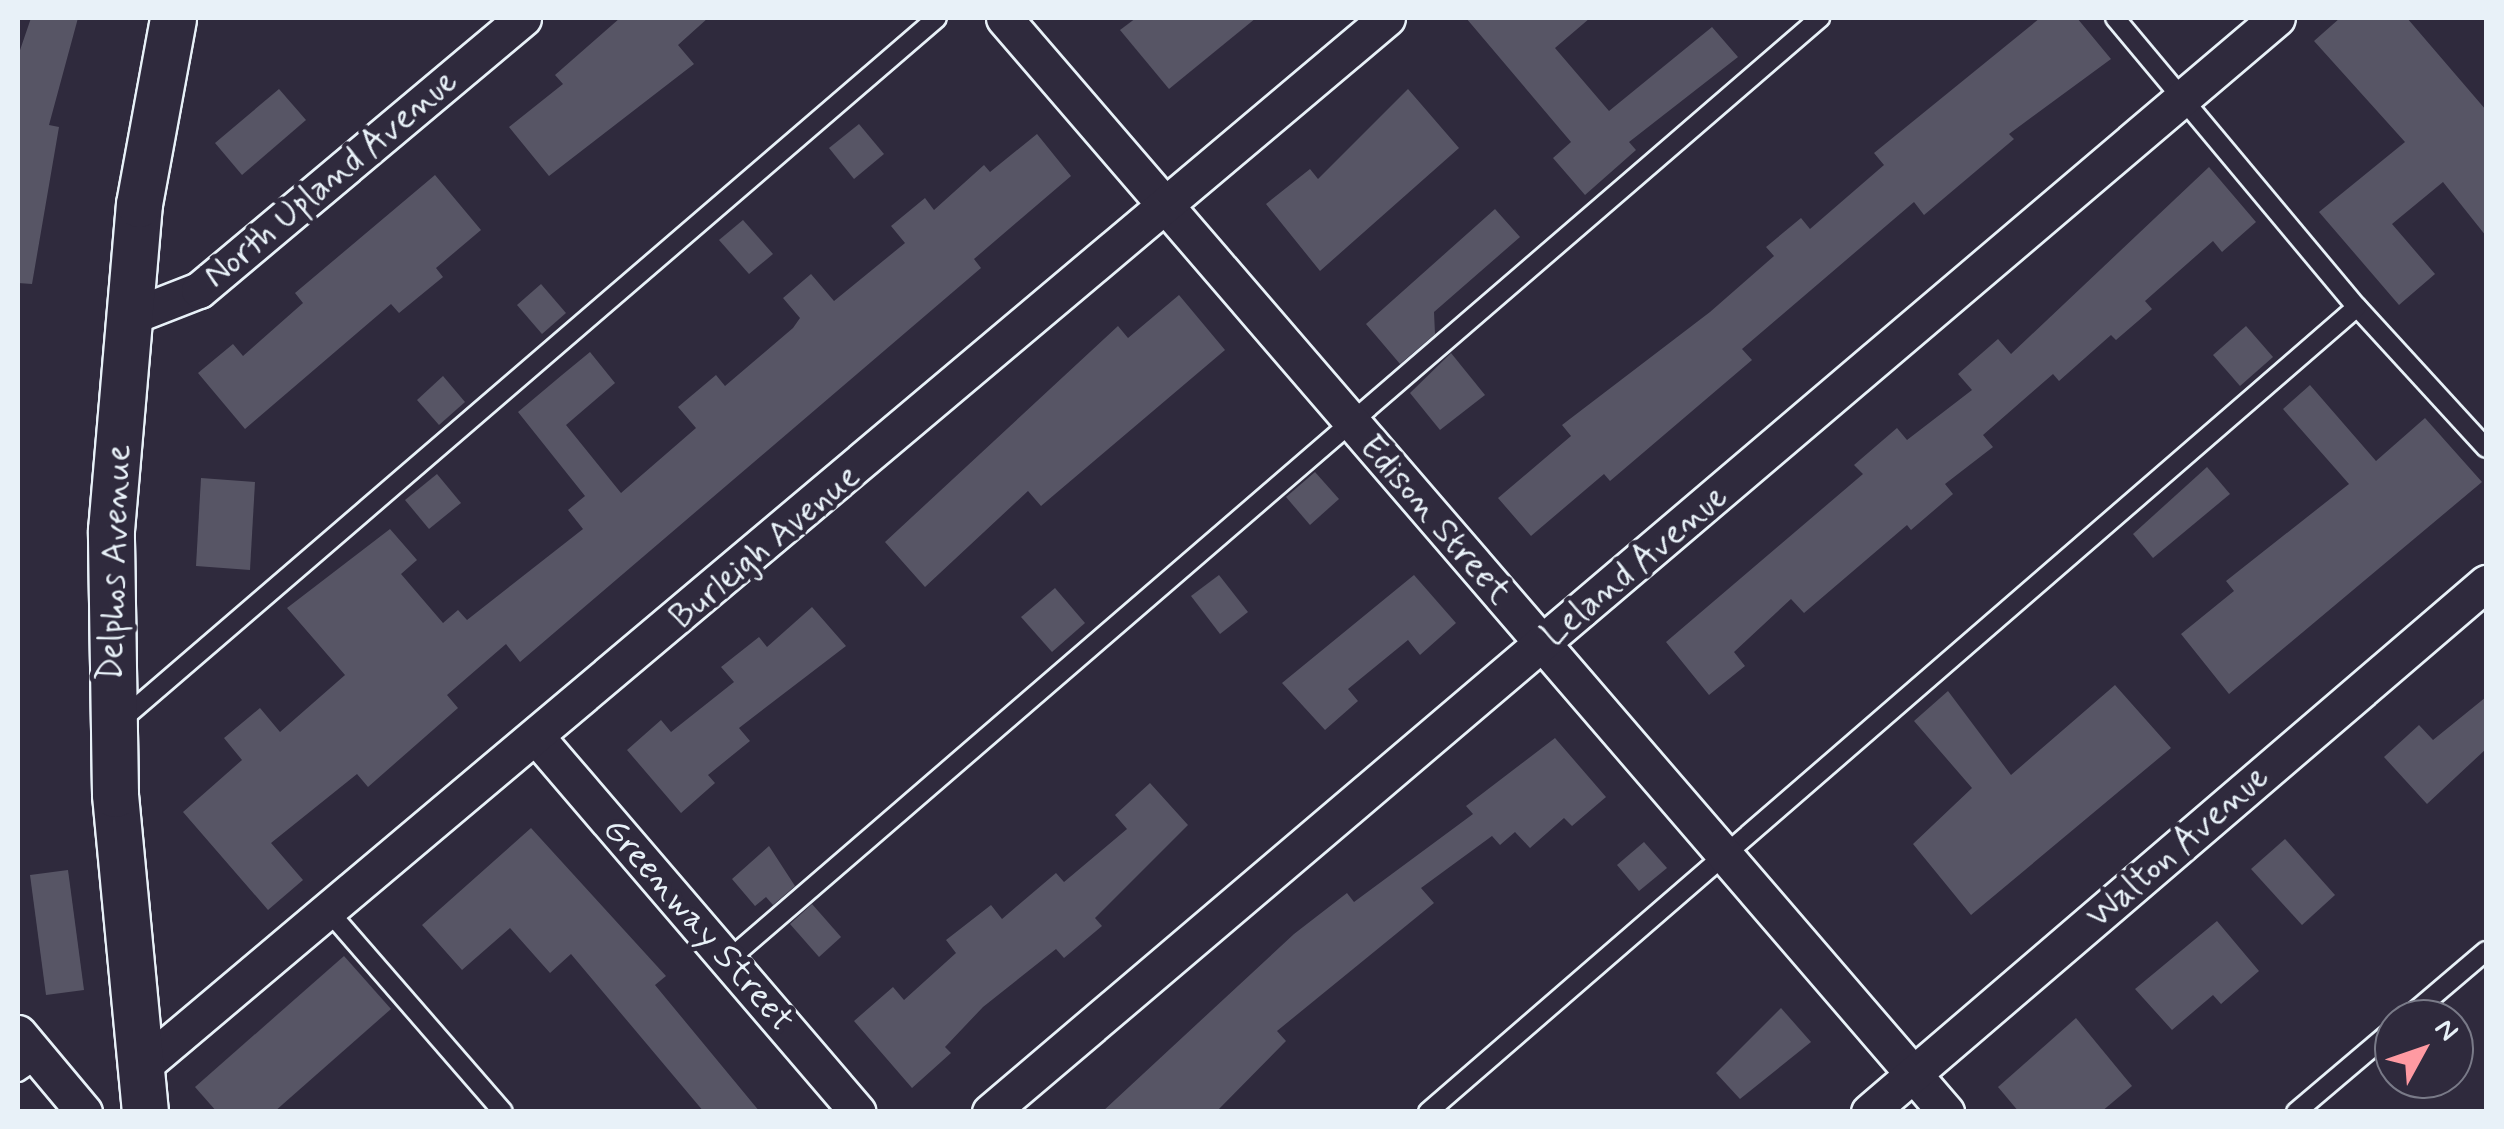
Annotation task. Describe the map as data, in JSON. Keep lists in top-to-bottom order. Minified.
{"streets":{"street":["North Upland Avenue","Edison Street","Burleigh Avenue","Delphos Avenue","Leland Avenue","Walton Avenue","Greenway Street"]},"crossings":[["North Upland Avenue","Delphos Avenue"],["Edison Street","Burleigh Avenue"],["Edison Street","Leland Avenue"],["Edison Street","Walton Avenue"],["Burleigh Avenue","Delphos Avenue"],["Burleigh Avenue","Greenway Street"]],"north":"top right"}
